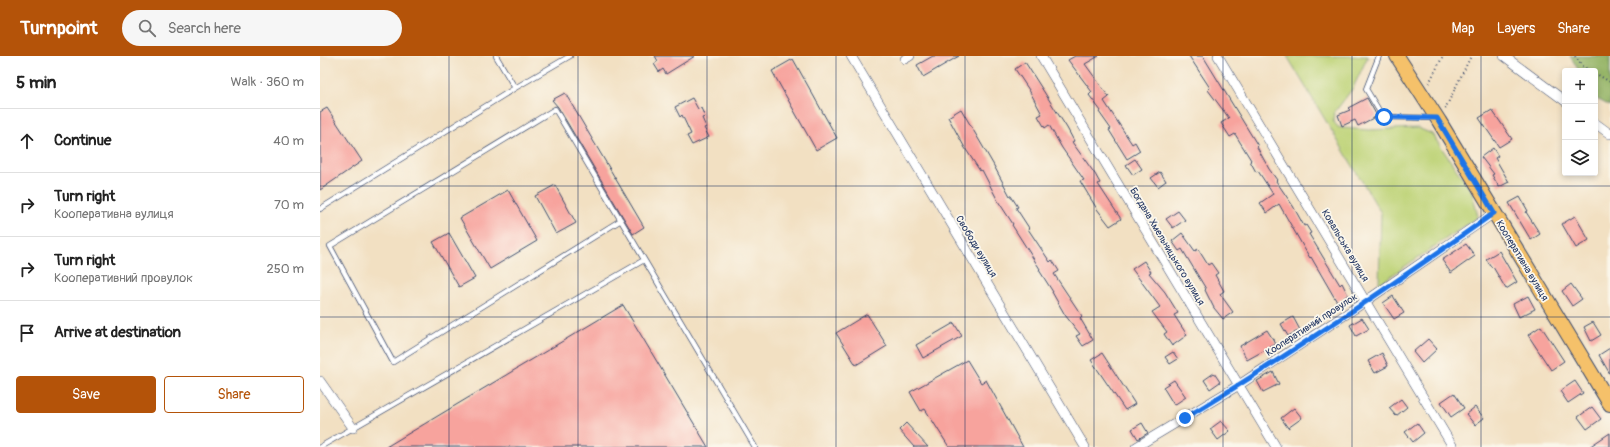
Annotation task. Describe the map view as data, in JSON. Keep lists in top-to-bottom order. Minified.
{"streets":{"main road":["Кооперативна вулиця"],"street":["Ковальська вулиця","Свободи вулиця","Богдана Хмельницького вулиця","Кооперативний провулок"]},"crossings":[["Ковальська вулиця","Кооперативний провулок"],["Богдана Хмельницького вулиця","Кооперативний провулок"],["Кооперативна вулиця","Кооперативний провулок"]],"page":{"header":"Turnpoint","search":"Search here","nav":["Map","Layers","Share"],"heading":["5 min","Walk · 360 m"],"map_buttons":["+","−"],"list":[["Continue","40 m"],["Turn right","Кооперативна вулиця","70 m"],["Turn right","Кооперативний провулок","250 m"],"Arrive at destination"],"buttons":["Save","Share"]}}
